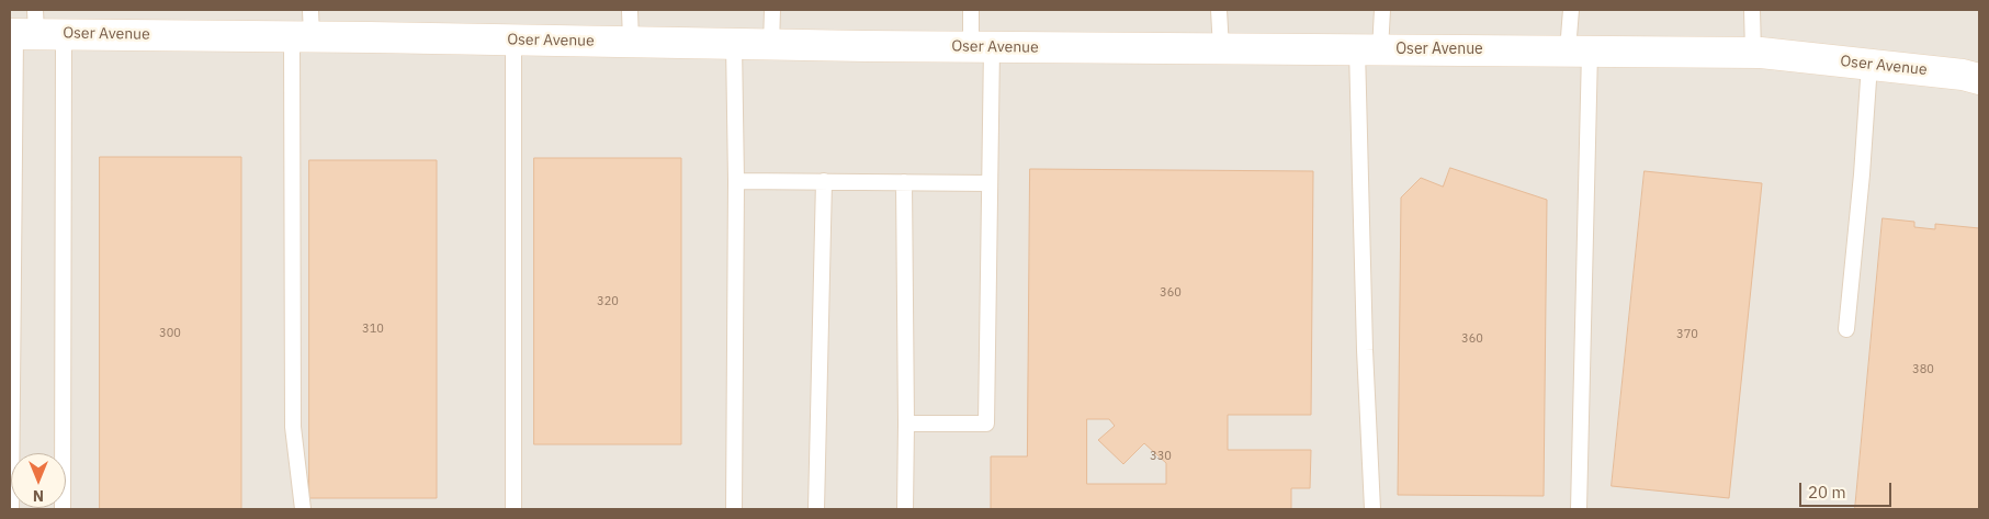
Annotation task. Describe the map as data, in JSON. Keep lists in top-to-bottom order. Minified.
{"streets":{"street":["Oser Avenue"]},"house_numbers":["360","320","310","300","370","360","380","330"],"scale_bar":"20 m","north":"bottom"}
